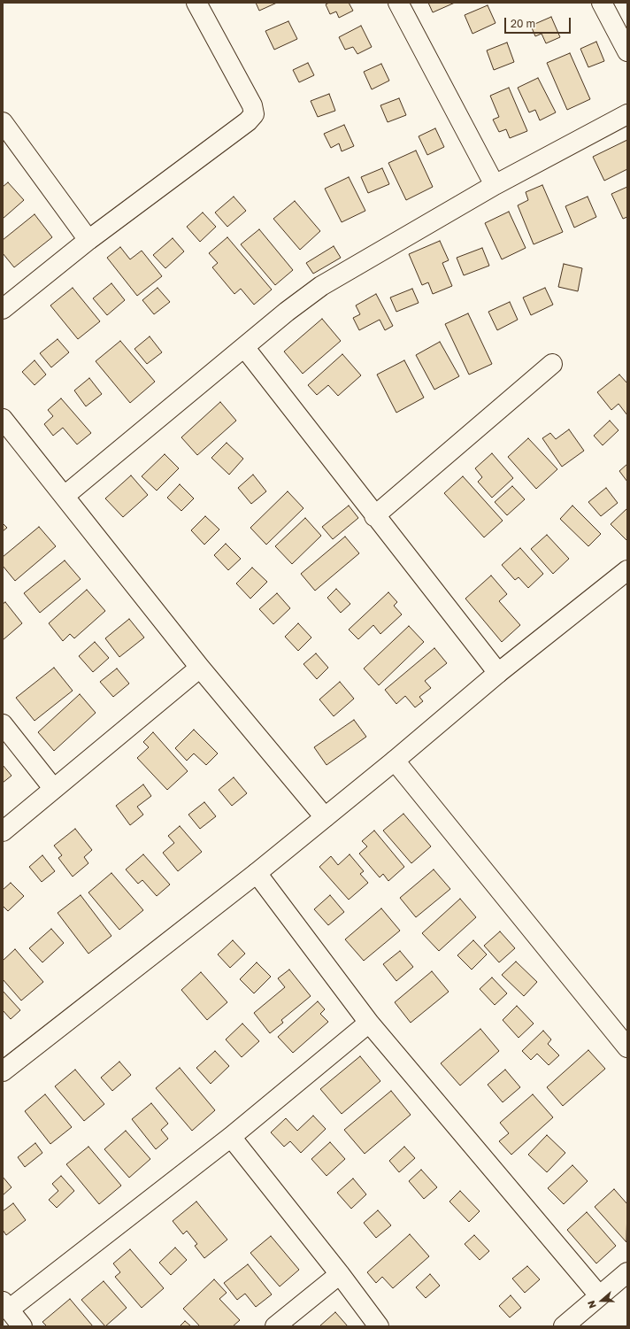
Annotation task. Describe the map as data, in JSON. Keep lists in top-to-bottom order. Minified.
{"scale_bar":"20 m","north":"left"}
